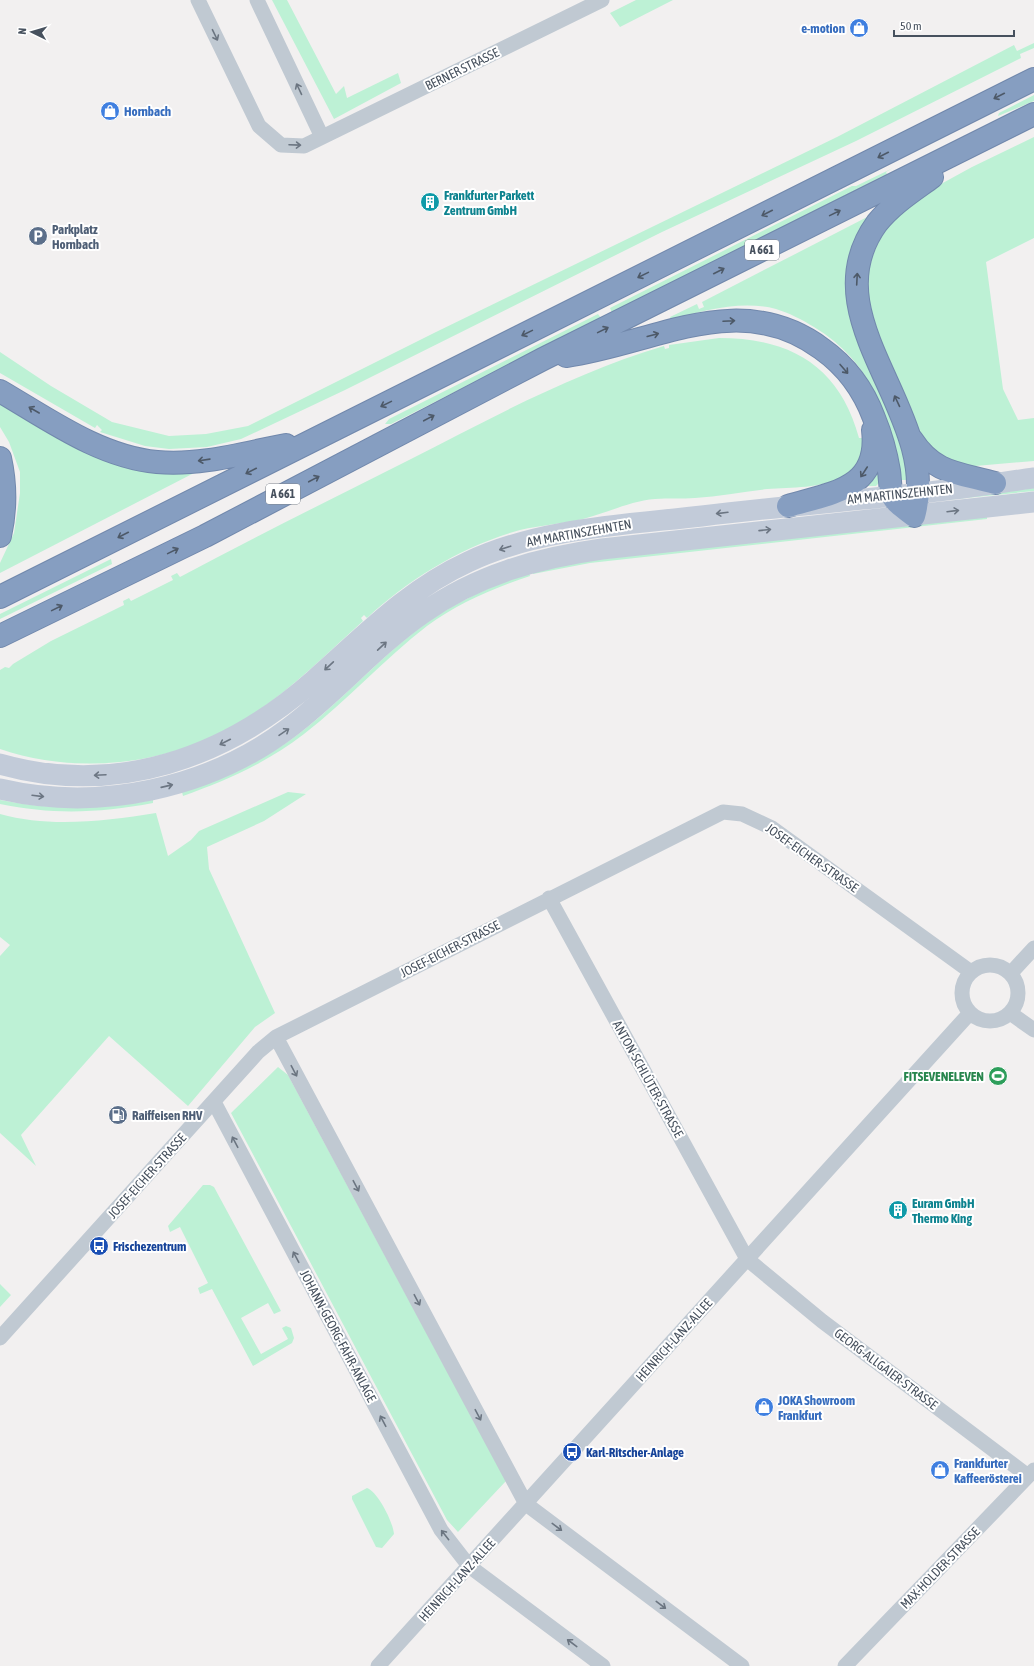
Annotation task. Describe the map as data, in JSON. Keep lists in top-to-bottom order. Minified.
{"streets":{"highway":["A 661"],"main road":["AM MARTINSZEHNTEN"],"street":["BERNER STRASSE","JOSEF-EICHER-STRASSE","ANTON-SCHLÜTER-STRASSE","JOHANN-GEORG-FAHR-ANLAGE","HEINRICH-LANZ-ALLEE","GEORG-ALLGAIER-STRASSE","MAX-HOLDER-STRASSE"]},"crossings":[["A 661","AM MARTINSZEHNTEN"],["JOSEF-EICHER-STRASSE","ANTON-SCHLÜTER-STRASSE"],["JOSEF-EICHER-STRASSE","JOHANN-GEORG-FAHR-ANLAGE"],["JOSEF-EICHER-STRASSE","HEINRICH-LANZ-ALLEE"],["ANTON-SCHLÜTER-STRASSE","HEINRICH-LANZ-ALLEE"],["ANTON-SCHLÜTER-STRASSE","GEORG-ALLGAIER-STRASSE"],["JOHANN-GEORG-FAHR-ANLAGE","HEINRICH-LANZ-ALLEE"],["HEINRICH-LANZ-ALLEE","GEORG-ALLGAIER-STRASSE"],["GEORG-ALLGAIER-STRASSE","MAX-HOLDER-STRASSE"]],"one_way":["BERNER STRASSE"],"places":{"shop":["e-motion","Hornbach","JOKA Showroom Frankfurt","Frankfurter Kaffeerösterei"],"building":["Frankfurter Parkett Zentrum GmbH","Euram GmbH Thermo King"],"parking":["Parkplatz Hornbach"],"sports":["FITSEVENELEVEN"],"fuel station":["Raiffeisen RHV"],"bus stop":["Frischezentrum","Karl-Ritscher-Anlage"]},"scale_bar":"50 m","north":"left"}
